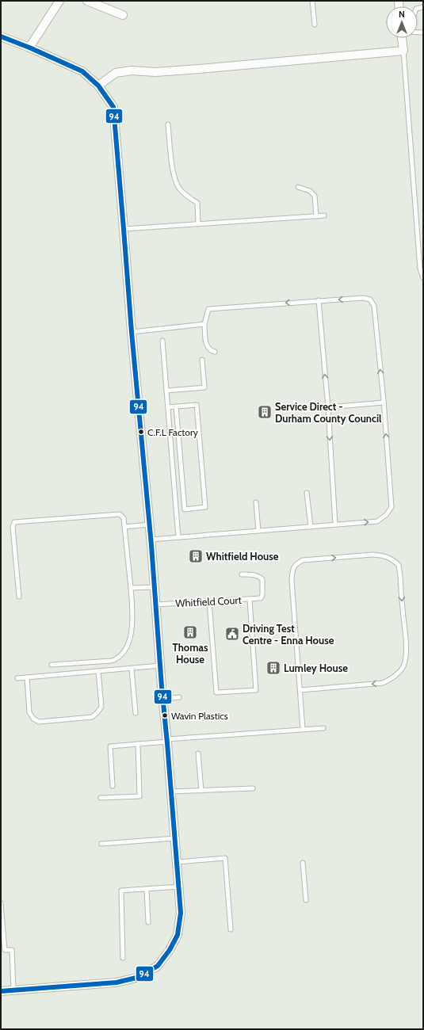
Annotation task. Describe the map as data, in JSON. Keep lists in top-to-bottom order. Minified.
{"streets":{"lane":["Whitfield Court"]},"places":{"building":["Service Direct - Durham County Council","Whitfield House","Thomas House","Lumley House"],"other":["C.F.L Factory","Wavin Plastics"],"public building":["Driving Test Centre - Enna House"]},"lines":["transit line 94"],"north":"top"}
